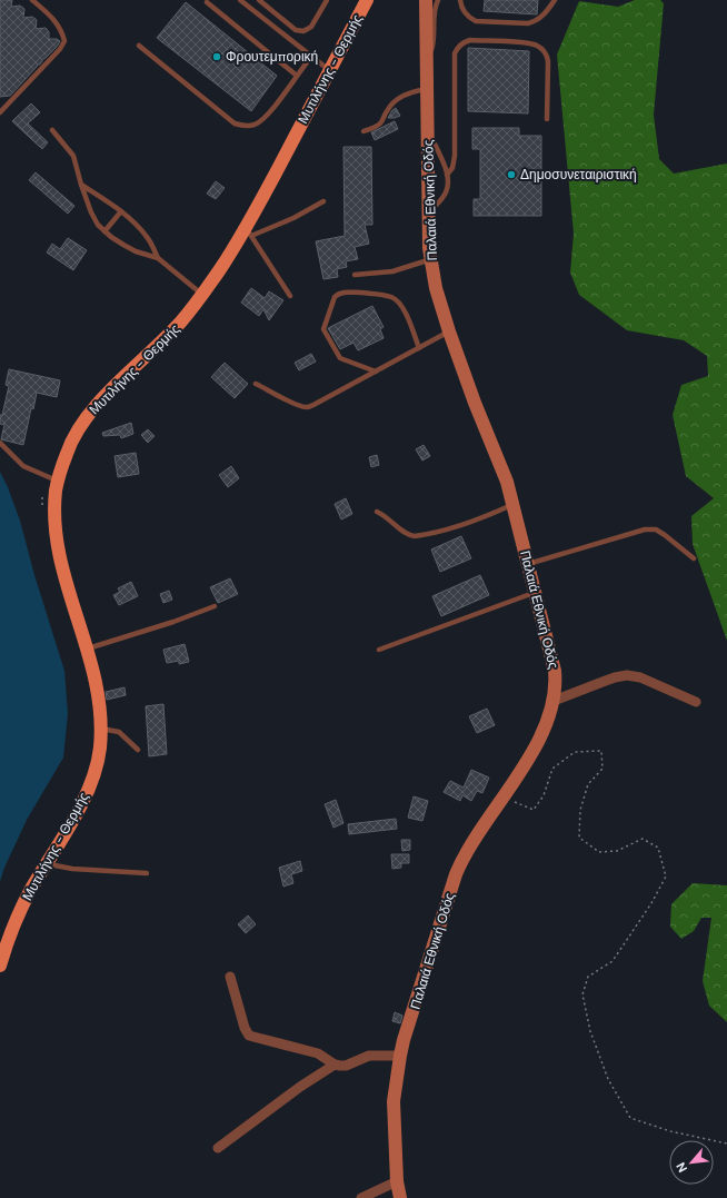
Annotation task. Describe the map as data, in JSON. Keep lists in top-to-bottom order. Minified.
{"streets":{"main road":["Μυτιλήνης - Θερμής","Παλαιά Εθνική Οδός"]},"places":["Φρουτεμπορική","Δημοσυνεταιριστική"],"north":"bottom left"}
